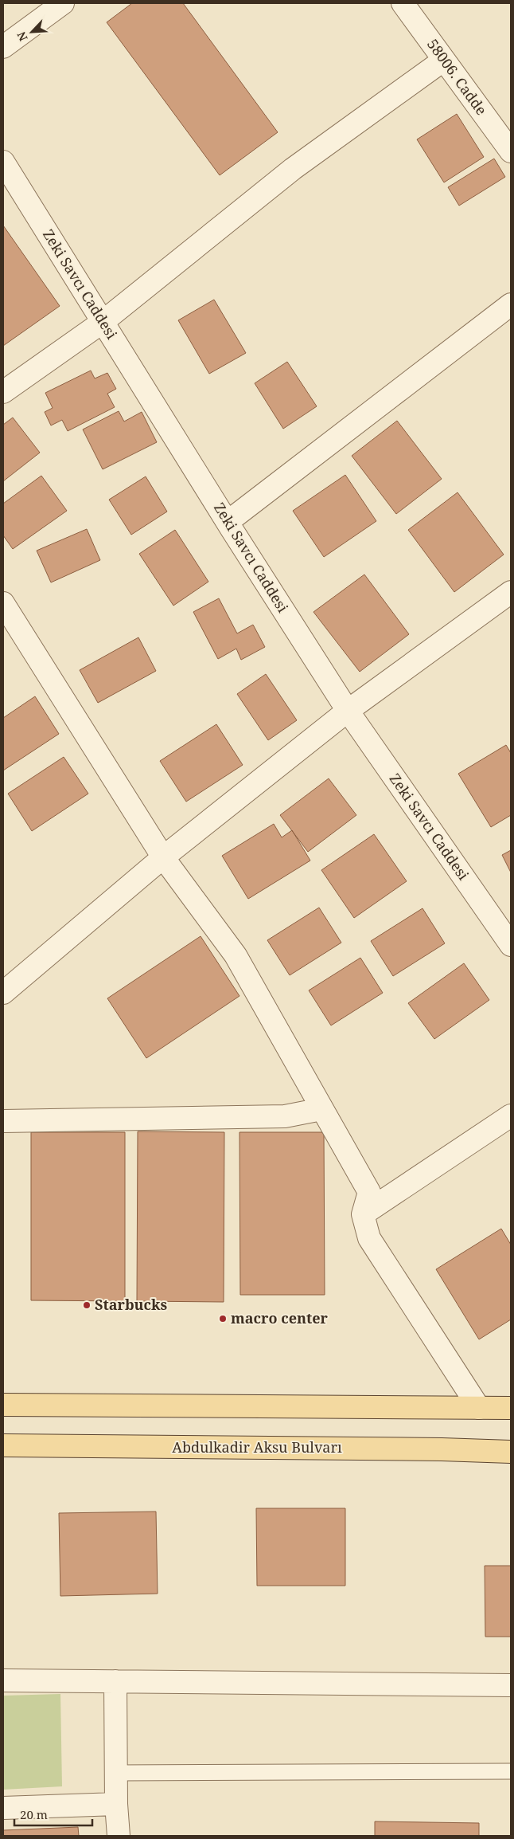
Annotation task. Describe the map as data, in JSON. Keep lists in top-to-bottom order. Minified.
{"streets":{"main road":["Abdulkadir Aksu Bulvarı"],"street":["58006. Cadde","Zeki Savcı Caddesi"]},"places":["Starbucks","macro center"],"scale_bar":"20 m","north":"bottom left"}
